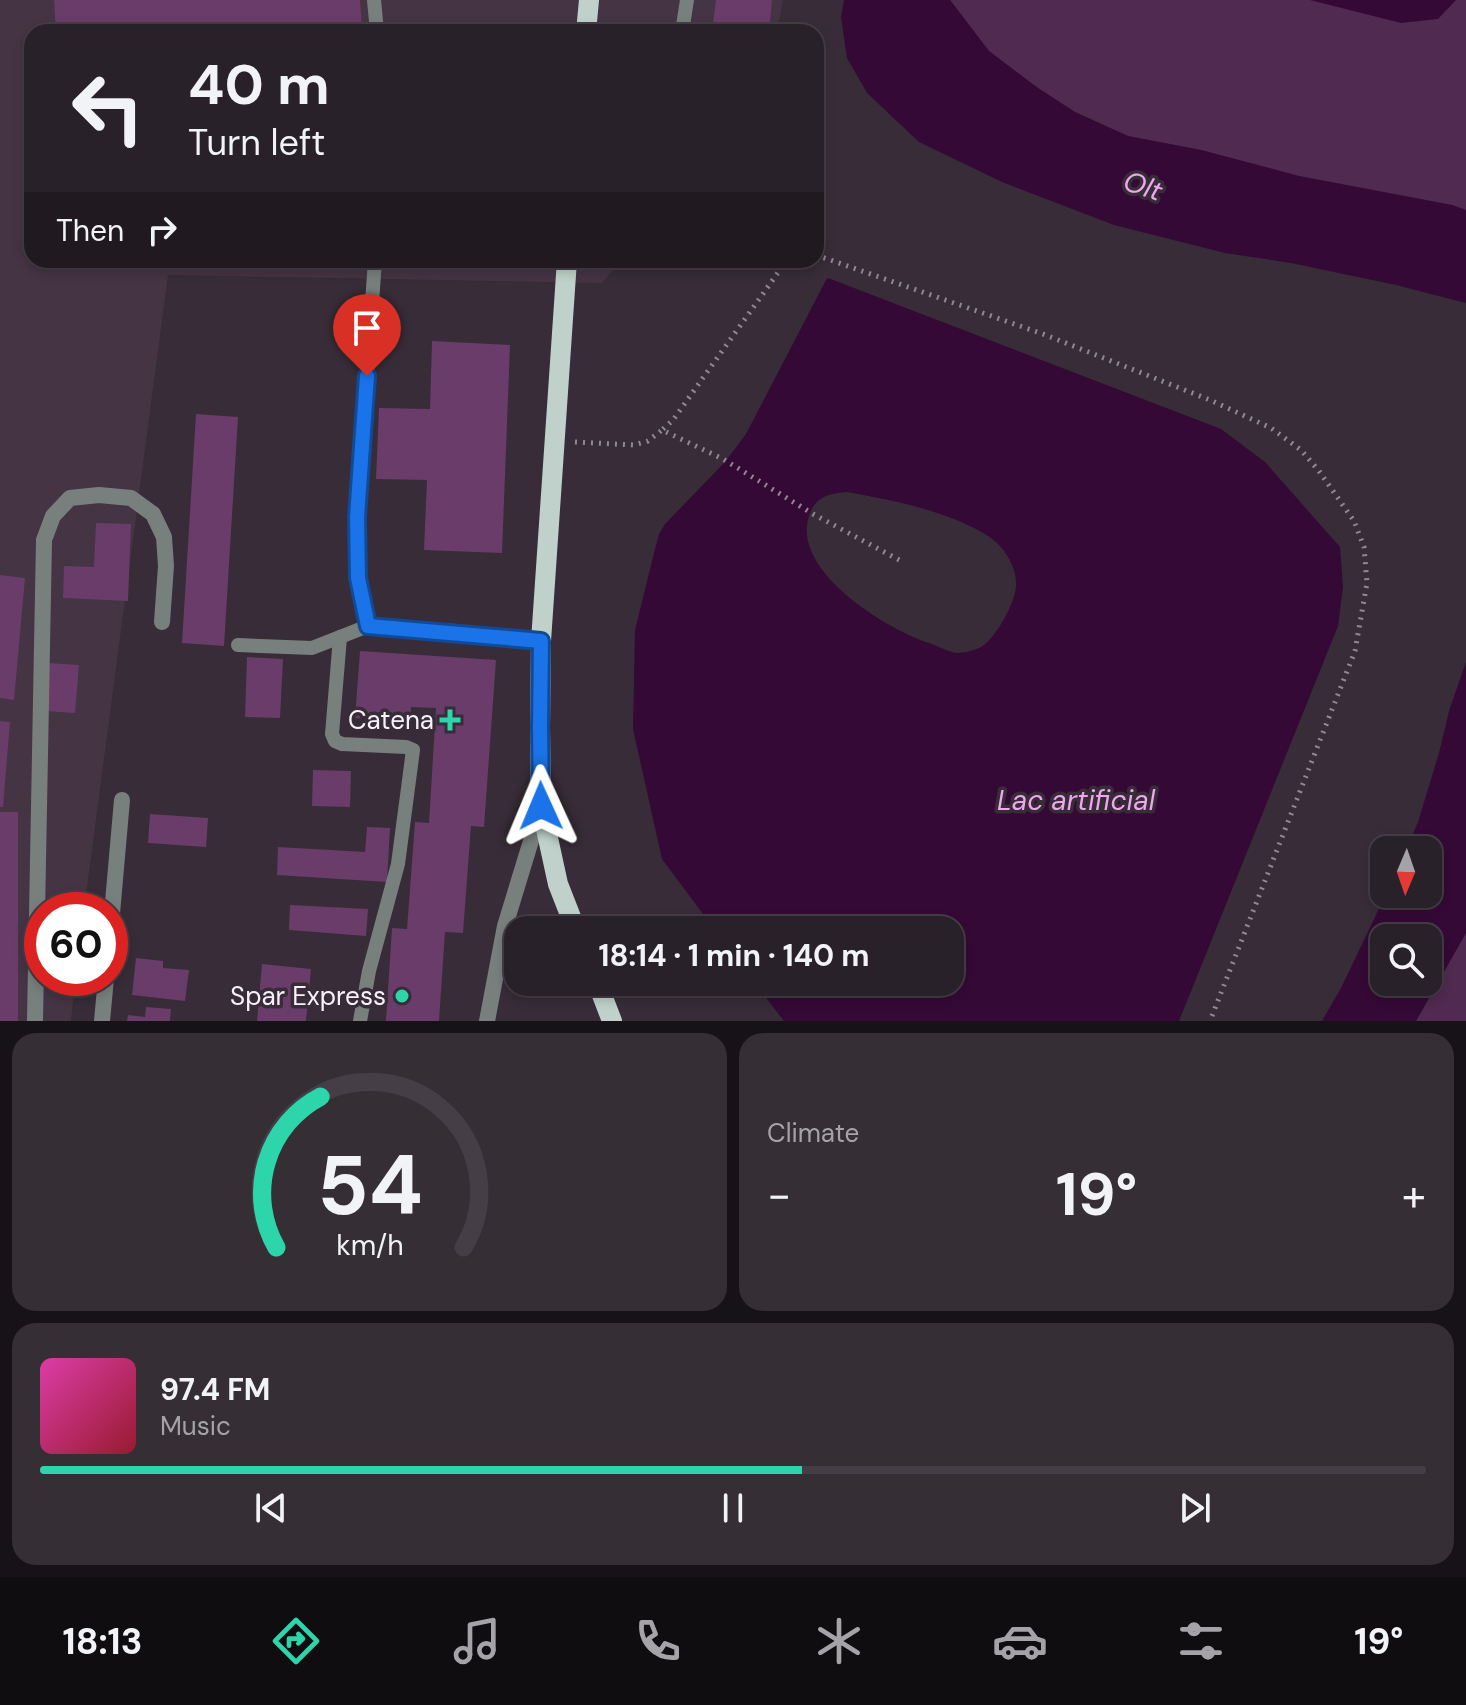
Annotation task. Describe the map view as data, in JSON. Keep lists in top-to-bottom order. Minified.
{"water":["Olt","Lac artificial"],"places":{"health":["Catena"],"other":["Spar Express"]},"north":"bottom","page":{"turn":["40 m","Turn left"],"then":"Then","limit":"60","trip":"18:14 · 1 min · 140 m","tile":"Climate","heat":["−","19°","+"],"song":["97.4 FM","Music"],"tabs":["18:13","19°"],"gauge":["54","km/h"]}}
